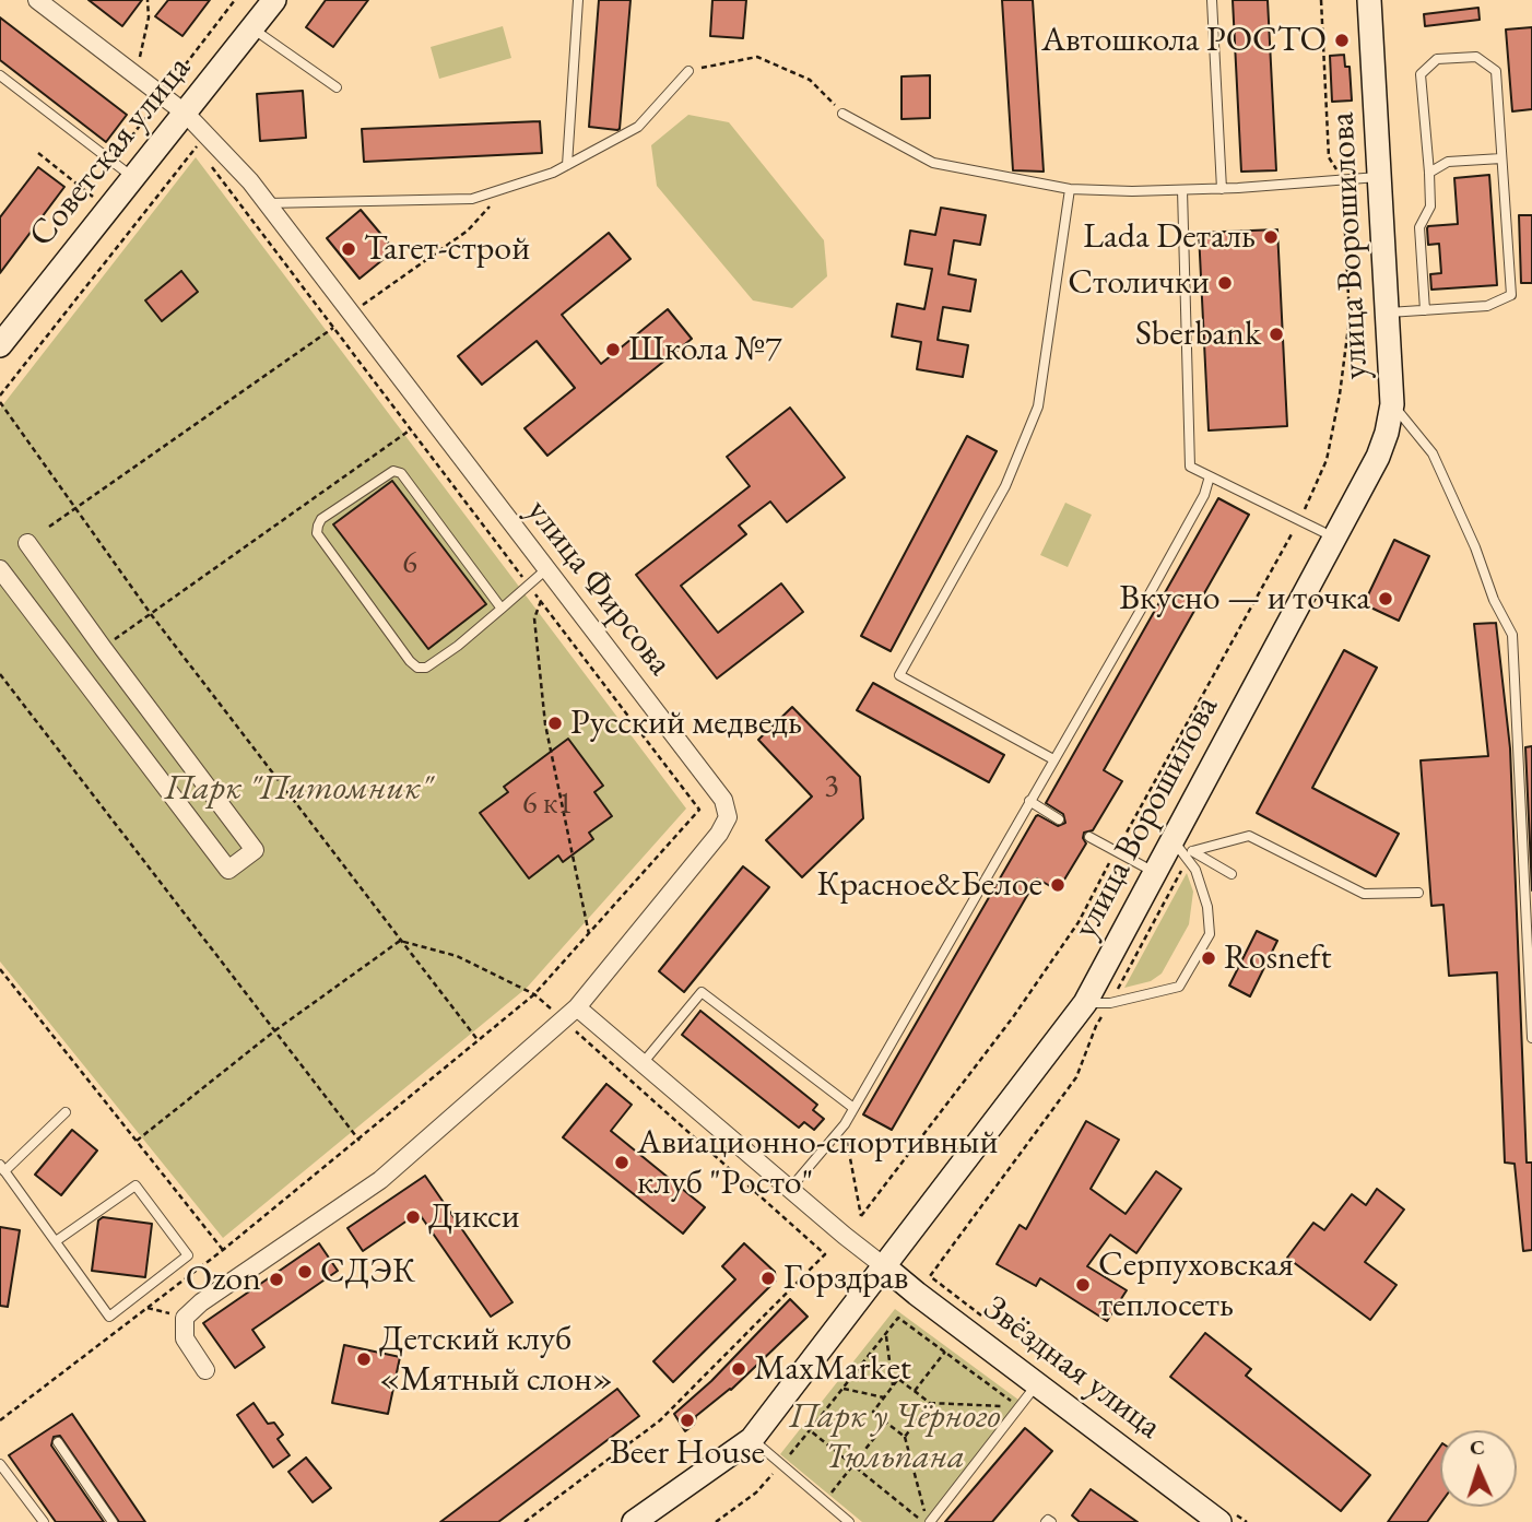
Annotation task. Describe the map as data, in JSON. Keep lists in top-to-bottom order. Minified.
{"streets":{"main road":["Советская улица","улица Ворошилова","Звёздная улица"],"street":["улица Фирсова"]},"crossings":[["Советская улица","улица Фирсова"],["улица Ворошилова","Звёздная улица"]],"parks":["Парк \"Питомник\"","Парк у Чёрного Тюльпана"],"places":["Автошкола РОСТО","Lada Dеталь","Тагет-строй","Столички","Sberbank","Школа №7","Вкусно — и точка","Русский медведь","Красное&Белое","Rosneft","Авиационно-спортивный клуб \"Росто\"","Дикси","СДЭК","Горздрав","Ozon","Серпуховская теплосеть","Детский клуб «Мятный слон»","MaxMarket","Beer House"],"house_numbers":["6","3","6 к1"],"north":"top"}
